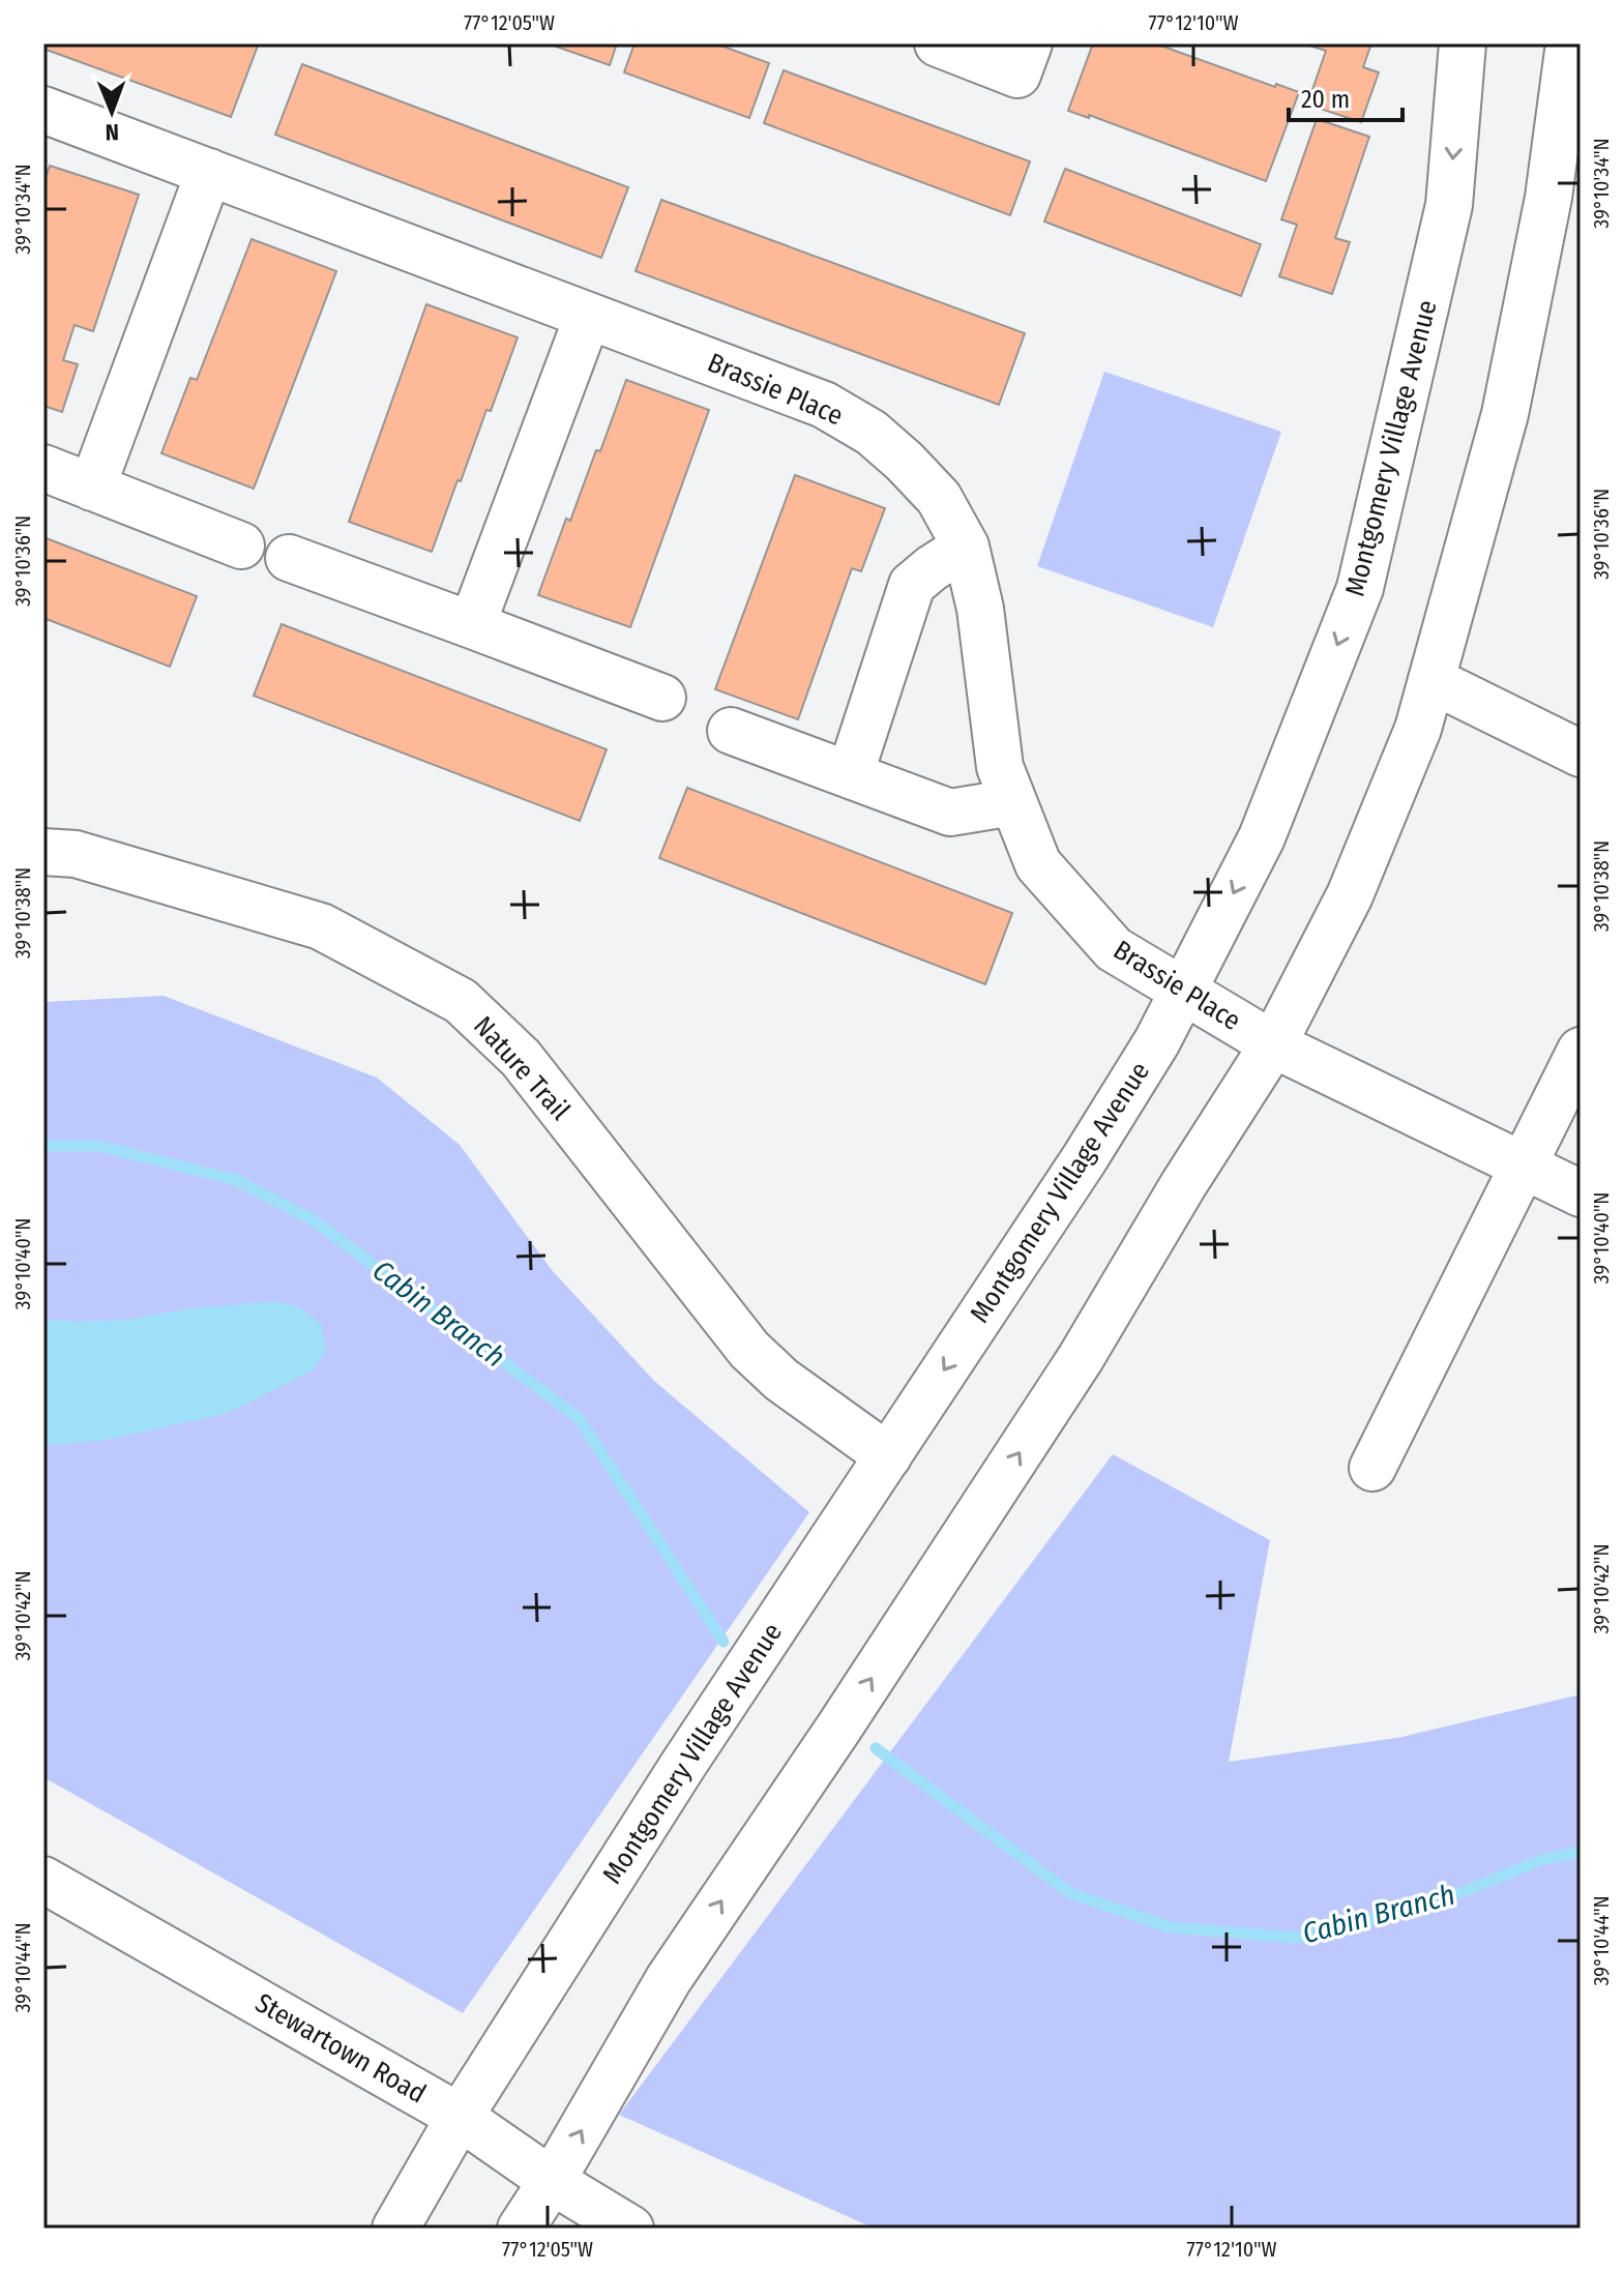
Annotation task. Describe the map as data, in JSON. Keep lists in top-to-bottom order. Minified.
{"streets":{"main road":["Brassie Place","Montgomery Village Avenue","Nature Trail","Stewartown Road"]},"crossings":[["Brassie Place","Montgomery Village Avenue"],["Montgomery Village Avenue","Nature Trail"],["Montgomery Village Avenue","Stewartown Road"]],"water":["Cabin Branch"],"scale_bar":"20 m","north":"bottom","coordinates":["77°12'05\"W","77°12'10\"W","39°10'34\"N","39°10'36\"N","39°10'38\"N","39°10'40\"N","39°10'42\"N","39°10'44\"N"]}
